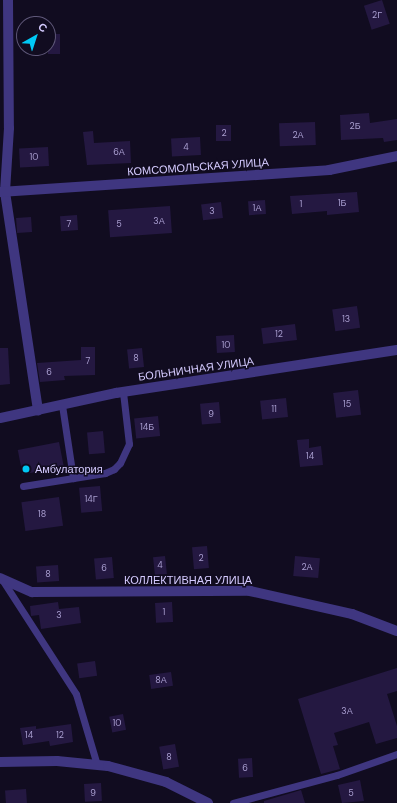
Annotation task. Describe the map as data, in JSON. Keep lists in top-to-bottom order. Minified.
{"streets":{"street":["КОМСОМОЛЬСКАЯ УЛИЦА","БОЛЬНИЧНАЯ УЛИЦА","КОЛЛЕКТИВНАЯ УЛИЦА"]},"places":["Амбулатория"],"house_numbers":["2Г","2Б","2","2А","4","6А","10","1Б","1","1А","3","3А","7","5","13","12","10","8","7","6","15","11","9","14Б","14","14Г","18","2","4","2А","6","8","1","3","8А","3А","10","14","12","8","6","9","5"],"north":"top right"}
